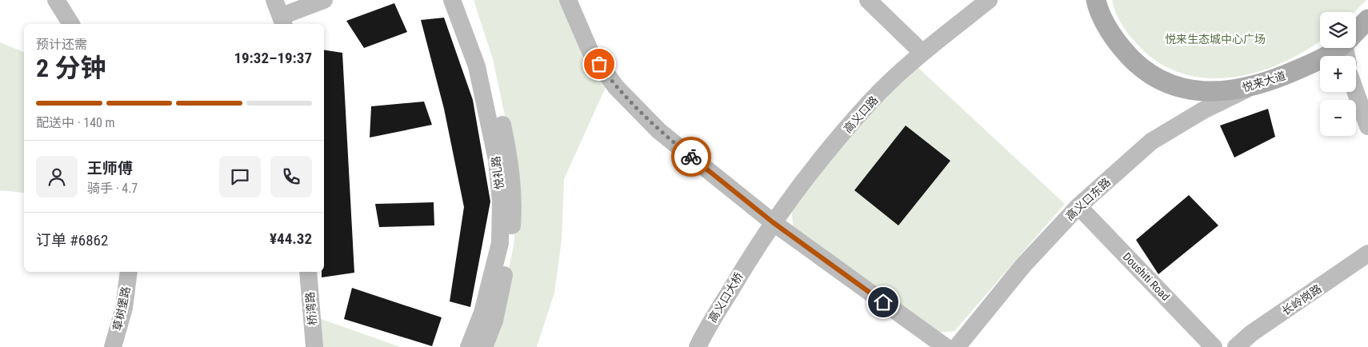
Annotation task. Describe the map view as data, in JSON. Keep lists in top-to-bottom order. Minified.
{"streets":{"main road":["悦来大道","高义口路","悦礼路","高义口东路","Doushiti Road","高义口大桥","长岭岗路","草树堡路","桥湾路"]},"crossings":[["悦来大道","高义口东路"],["高义口路","高义口大桥"],["高义口东路","Doushiti Road"]],"parks":["悦来生态城中心广场"],"page":{"map_buttons":["+","−"],"heading":["2 分钟","预计还需","19:32–19:37"],"panel":["王师傅","骑手 · 4.7","订单 #6862","¥44.32"],"bar":"配送中 · 140 m"}}
